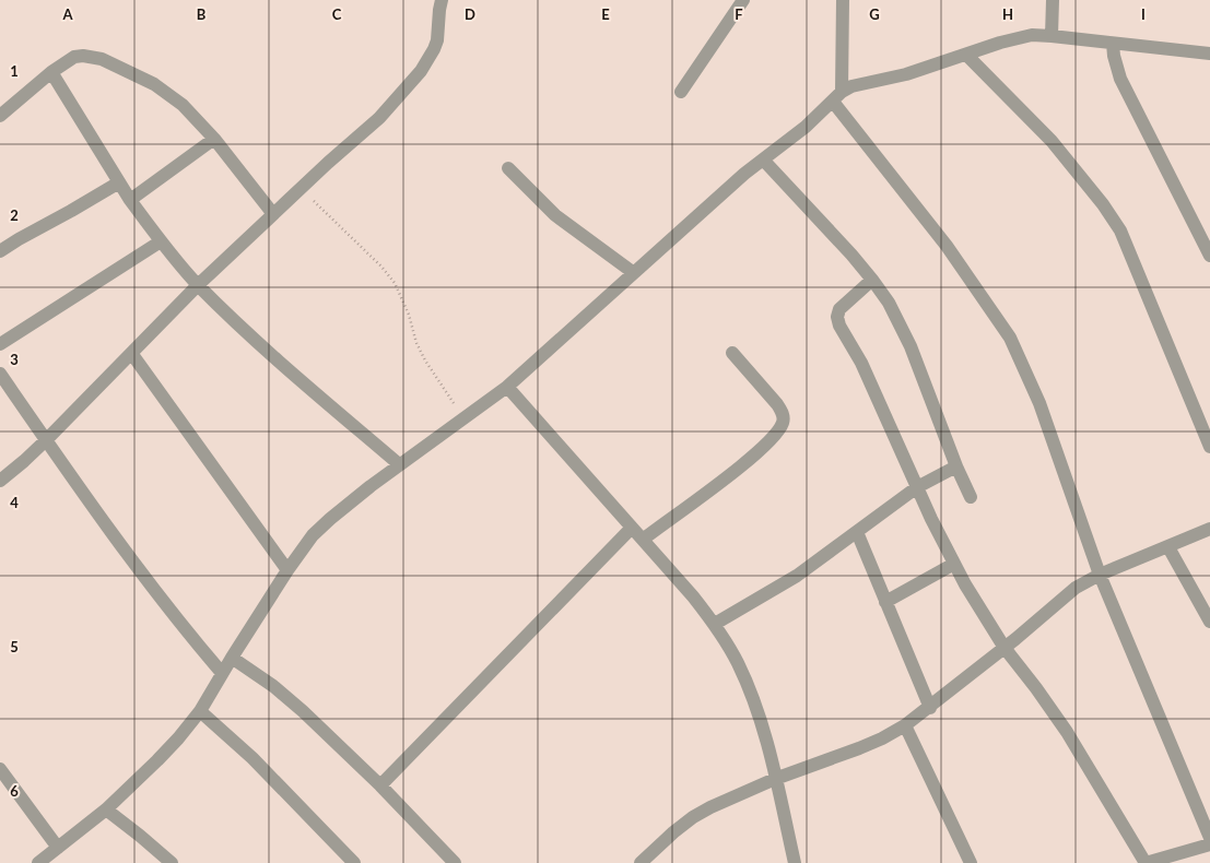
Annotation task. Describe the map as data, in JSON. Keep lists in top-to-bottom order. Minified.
{"grid":{"columns":["A","B","C","D","E","F","G","H","I"],"rows":["1","2","3","4","5","6"]}}
